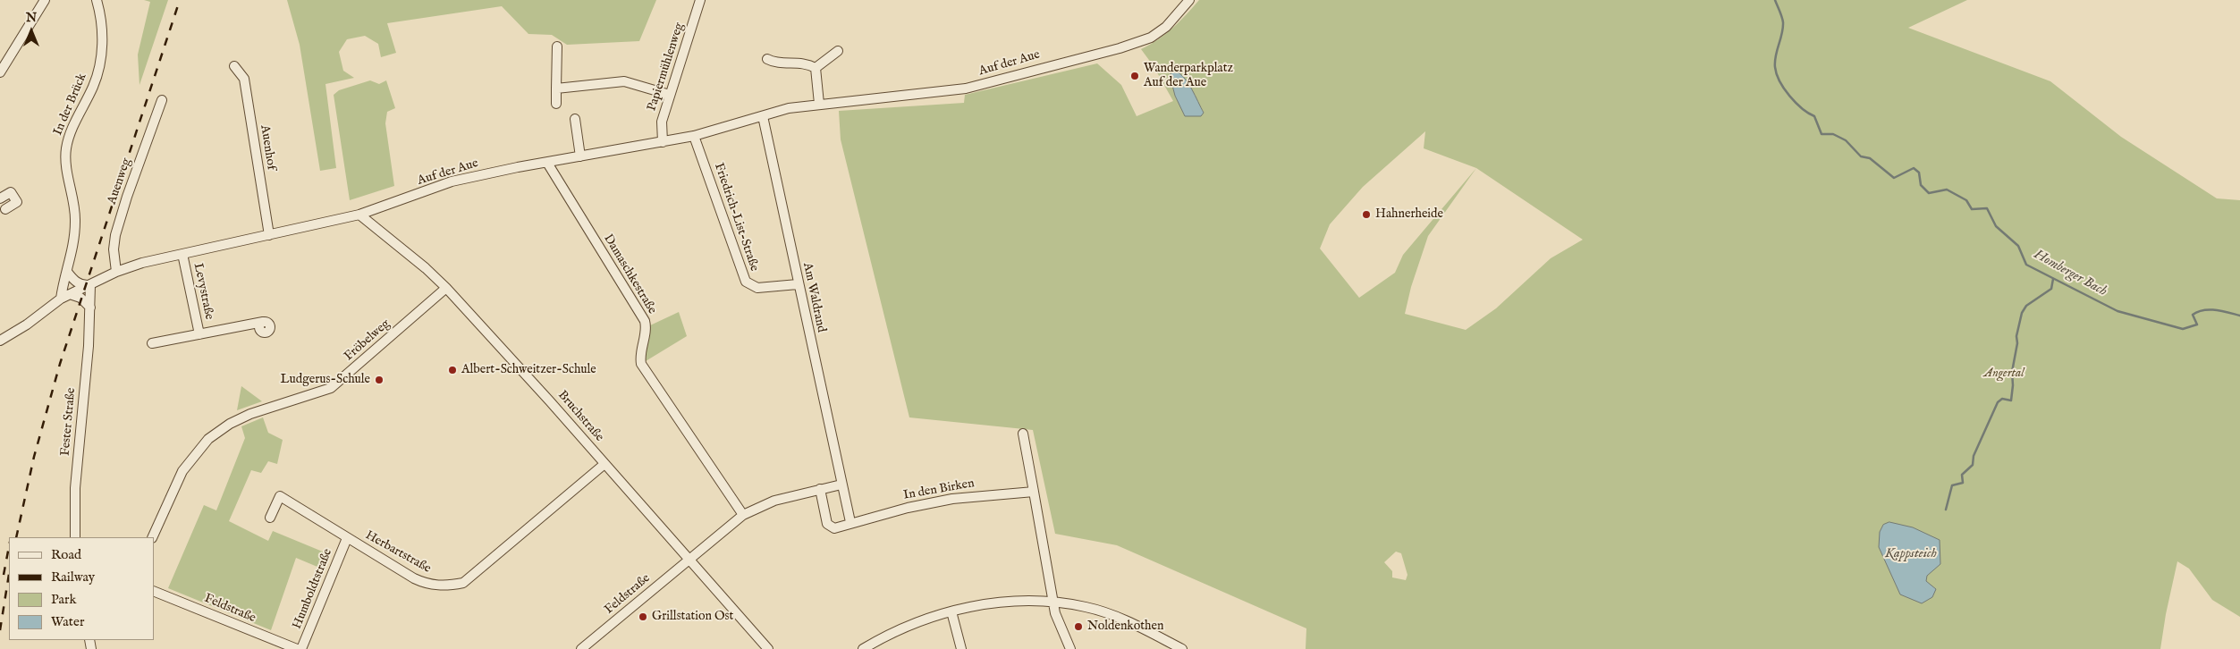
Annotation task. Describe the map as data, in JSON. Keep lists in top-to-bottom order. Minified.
{"streets":{"street":["Auf der Aue","Papiermühlenweg","In der Brück","Auenhof","Auenweg","Friedrich-List-Straße","Damaschkestraße","Levystraße","Am Waldrand","Fröbelweg","Bruchstraße","Fester Straße","In den Birken","Herbartstraße","Humboldtstraße","Feldstraße"]},"crossings":[["Auf der Aue","Papiermühlenweg"],["Auf der Aue","In der Brück"],["Auf der Aue","Auenhof"],["Auf der Aue","Auenweg"],["Auf der Aue","Friedrich-List-Straße"],["Auf der Aue","Damaschkestraße"],["Auf der Aue","Levystraße"],["Auf der Aue","Am Waldrand"],["Auf der Aue","Bruchstraße"],["Auf der Aue","Fester Straße"],["Friedrich-List-Straße","Am Waldrand"],["Fröbelweg","Bruchstraße"],["Bruchstraße","Herbartstraße"],["Bruchstraße","Feldstraße"],["Herbartstraße","Humboldtstraße"]],"water":["Homberger Bach","Kappsteich"],"parks":["Angertal"],"places":["Wanderparkplatz Auf der Aue","Hahnerheide","Albert-Schweitzer-Schule","Ludgerus-Schule","Grillstation Ost","Noldenkothen"],"legend":["Road","Railway","Park","Water"],"north":"top"}
